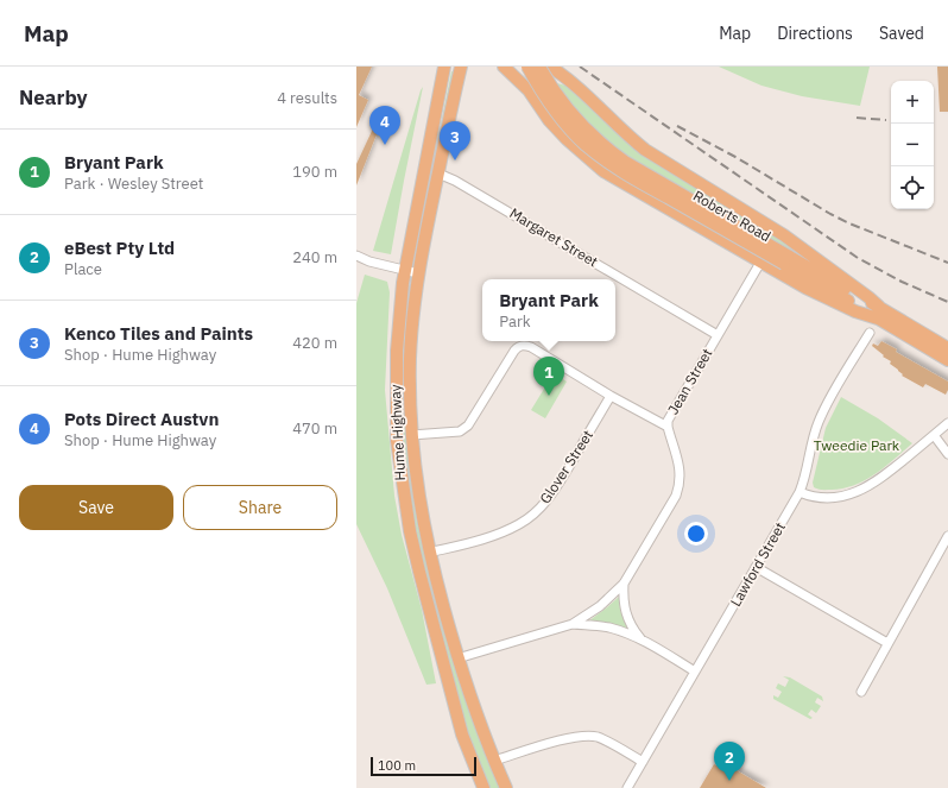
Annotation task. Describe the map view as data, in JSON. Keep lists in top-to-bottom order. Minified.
{"streets":{"highway":["Roberts Road","Hume Highway"],"street":["Margaret Street","Jean Street","Glover Street","Lawford Street"]},"crossings":[["Margaret Street","Jean Street"],["Margaret Street","Hume Highway"],["Hume Highway","Glover Street"]],"parks":["Tweedie Park"],"scale_bar":"100 m","page":{"header":"Map","nav":["Map","Directions","Saved"],"heading":["Nearby","4 results"],"map_buttons":["+","−"],"pins":["4","3","1","2"],"list":[{"mark":"1","name":"Bryant Park","note":"Park · Wesley Street","value":"190 m"},{"mark":"2","name":"eBest Pty Ltd","note":"Place","value":"240 m"},{"mark":"3","name":"Kenco Tiles and Paints","note":"Shop · Hume Highway","value":"420 m"},{"mark":"4","name":"Pots Direct Austvn","note":"Shop · Hume Highway","value":"470 m"}],"popup":["Bryant Park","Park"],"buttons":["Save","Share"],"scale":"100 m"}}
